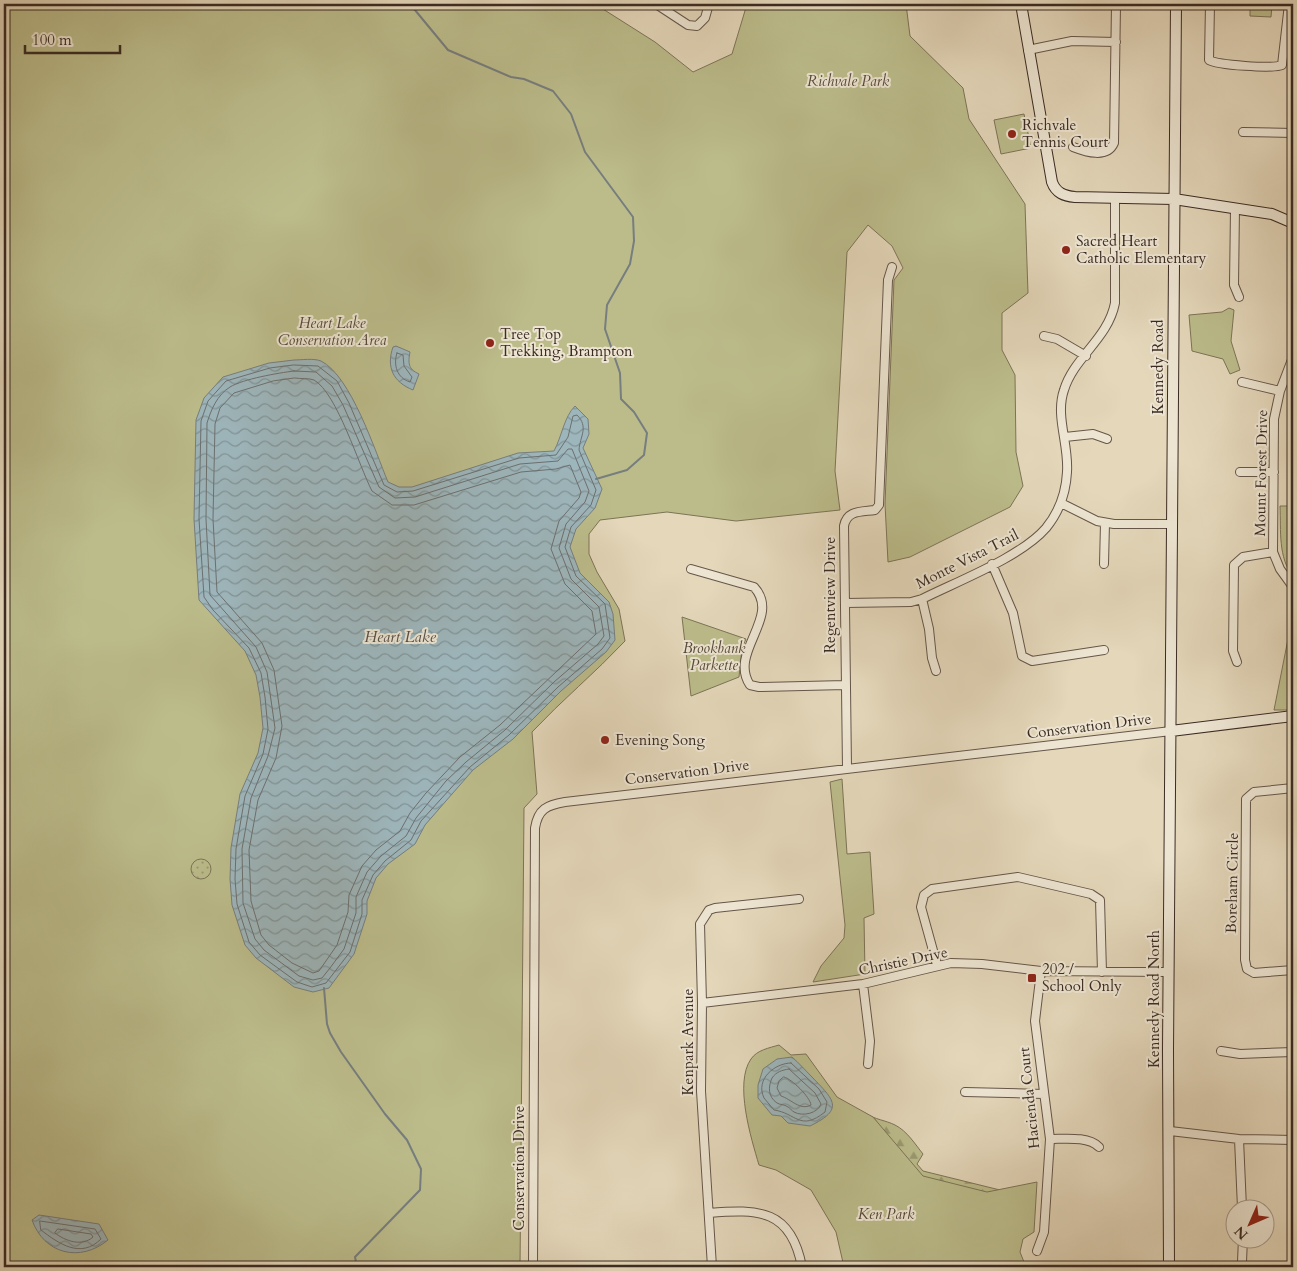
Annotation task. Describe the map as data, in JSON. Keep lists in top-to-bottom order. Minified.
{"streets":{"main road":["Kennedy Road","Conservation Drive","Kennedy Road North"],"street":["Mount Forest Drive","Monte Vista Trail","Regentview Drive","Boreham Circle","Christie Drive","Kenpark Avenue","Hacienda Court"]},"crossings":[["Kennedy Road","Conservation Drive"],["Kennedy Road","Kennedy Road North"],["Monte Vista Trail","Regentview Drive"],["Regentview Drive","Conservation Drive"],["Conservation Drive","Kennedy Road North"],["Christie Drive","Kennedy Road North"],["Christie Drive","Kenpark Avenue"],["Christie Drive","Hacienda Court"]],"water":["Heart Lake"],"parks":["Richvale Park","Heart Lake Conservation Area","Brookbank Parkette","Ken Park"],"places":{"other":["Richvale Tennis Court","Sacred Heart Catholic Elementary","Tree Top Trekking, Brampton","Evening Song"],"transit":["202 / School Only"]},"scale_bar":"100 m","north":"bottom left"}
